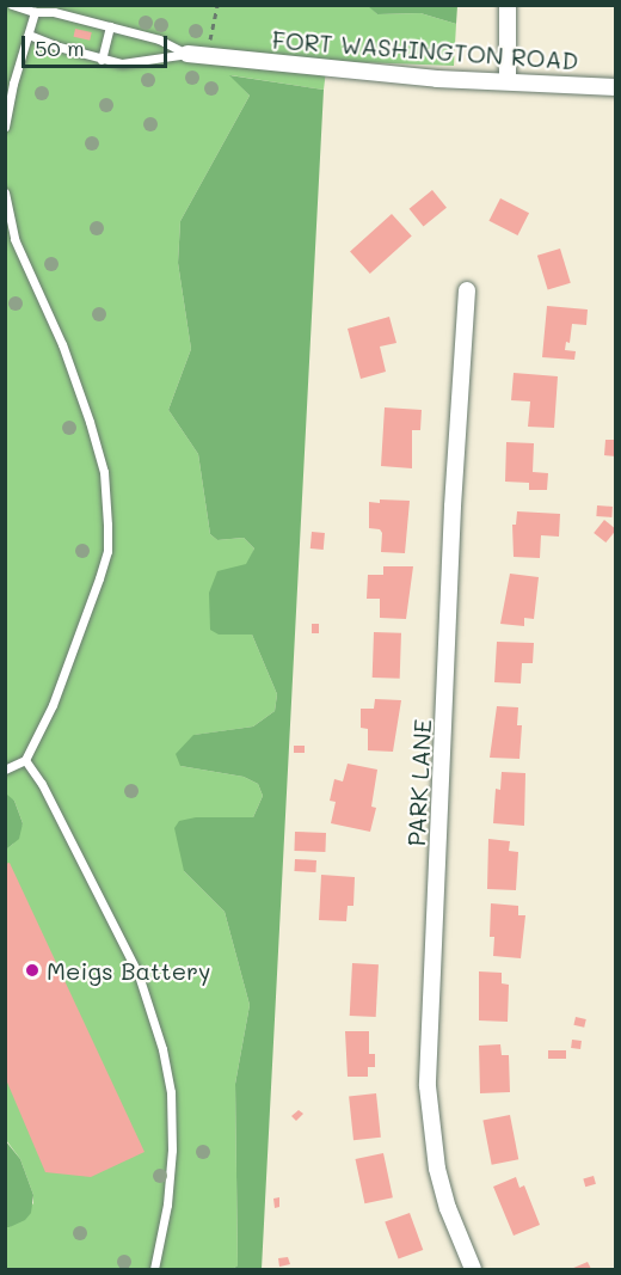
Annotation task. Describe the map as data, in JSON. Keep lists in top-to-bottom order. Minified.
{"streets":{"street":["FORT WASHINGTON ROAD","PARK LANE"]},"places":["Meigs Battery"],"scale_bar":"50 m"}
